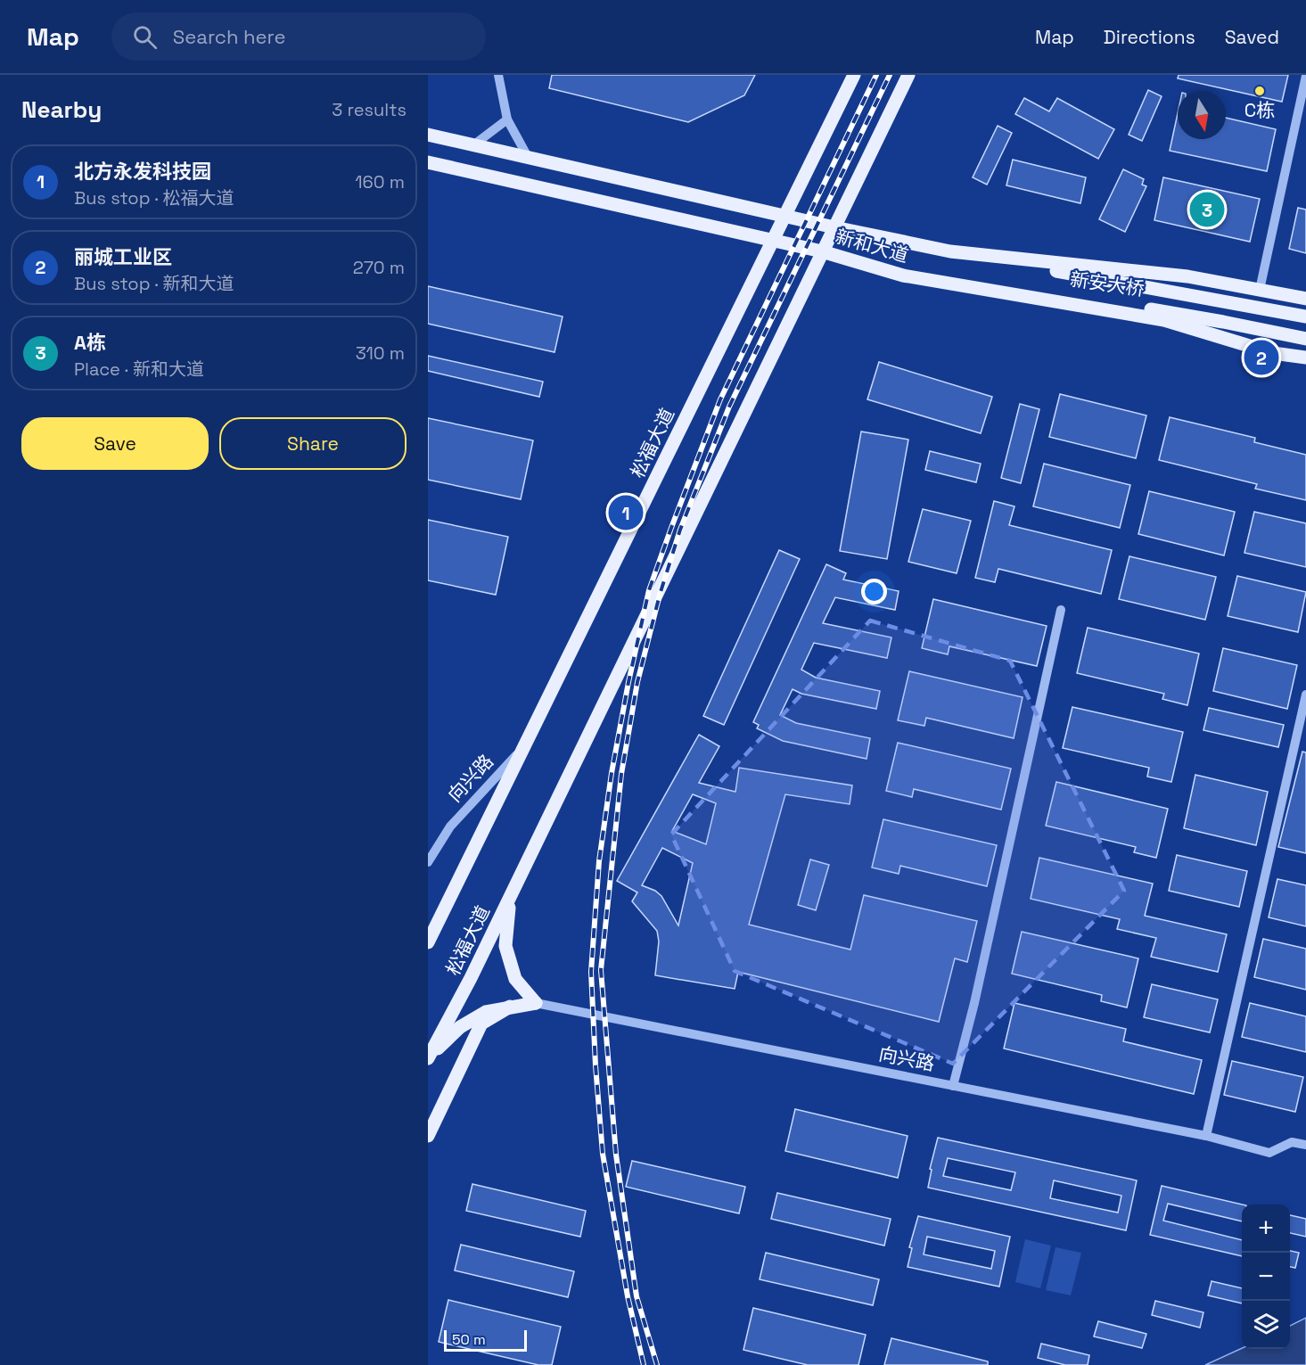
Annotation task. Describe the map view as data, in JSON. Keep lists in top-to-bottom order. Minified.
{"streets":{"main road":["新和大道","新安大桥","松福大道"],"street":["向兴路"]},"crossings":[["新和大道","新安大桥"],["新和大道","松福大道"],["松福大道","向兴路"]],"places":["C栋"],"scale_bar":"50 m","north":"bottom","page":{"header":"Map","search":"Search here","nav":["Map","Directions","Saved"],"heading":["Nearby","3 results"],"list":[{"mark":"1","name":"北方永发科技园","note":"Bus stop · 松福大道","value":"160 m"},{"mark":"2","name":"丽城工业区","note":"Bus stop · 新和大道","value":"270 m"},{"mark":"3","name":"A栋","note":"Place · 新和大道","value":"310 m"}],"pins":["3","2","1"],"buttons":["Save","Share"],"map_buttons":["+","−"],"scale":"50 m"}}
